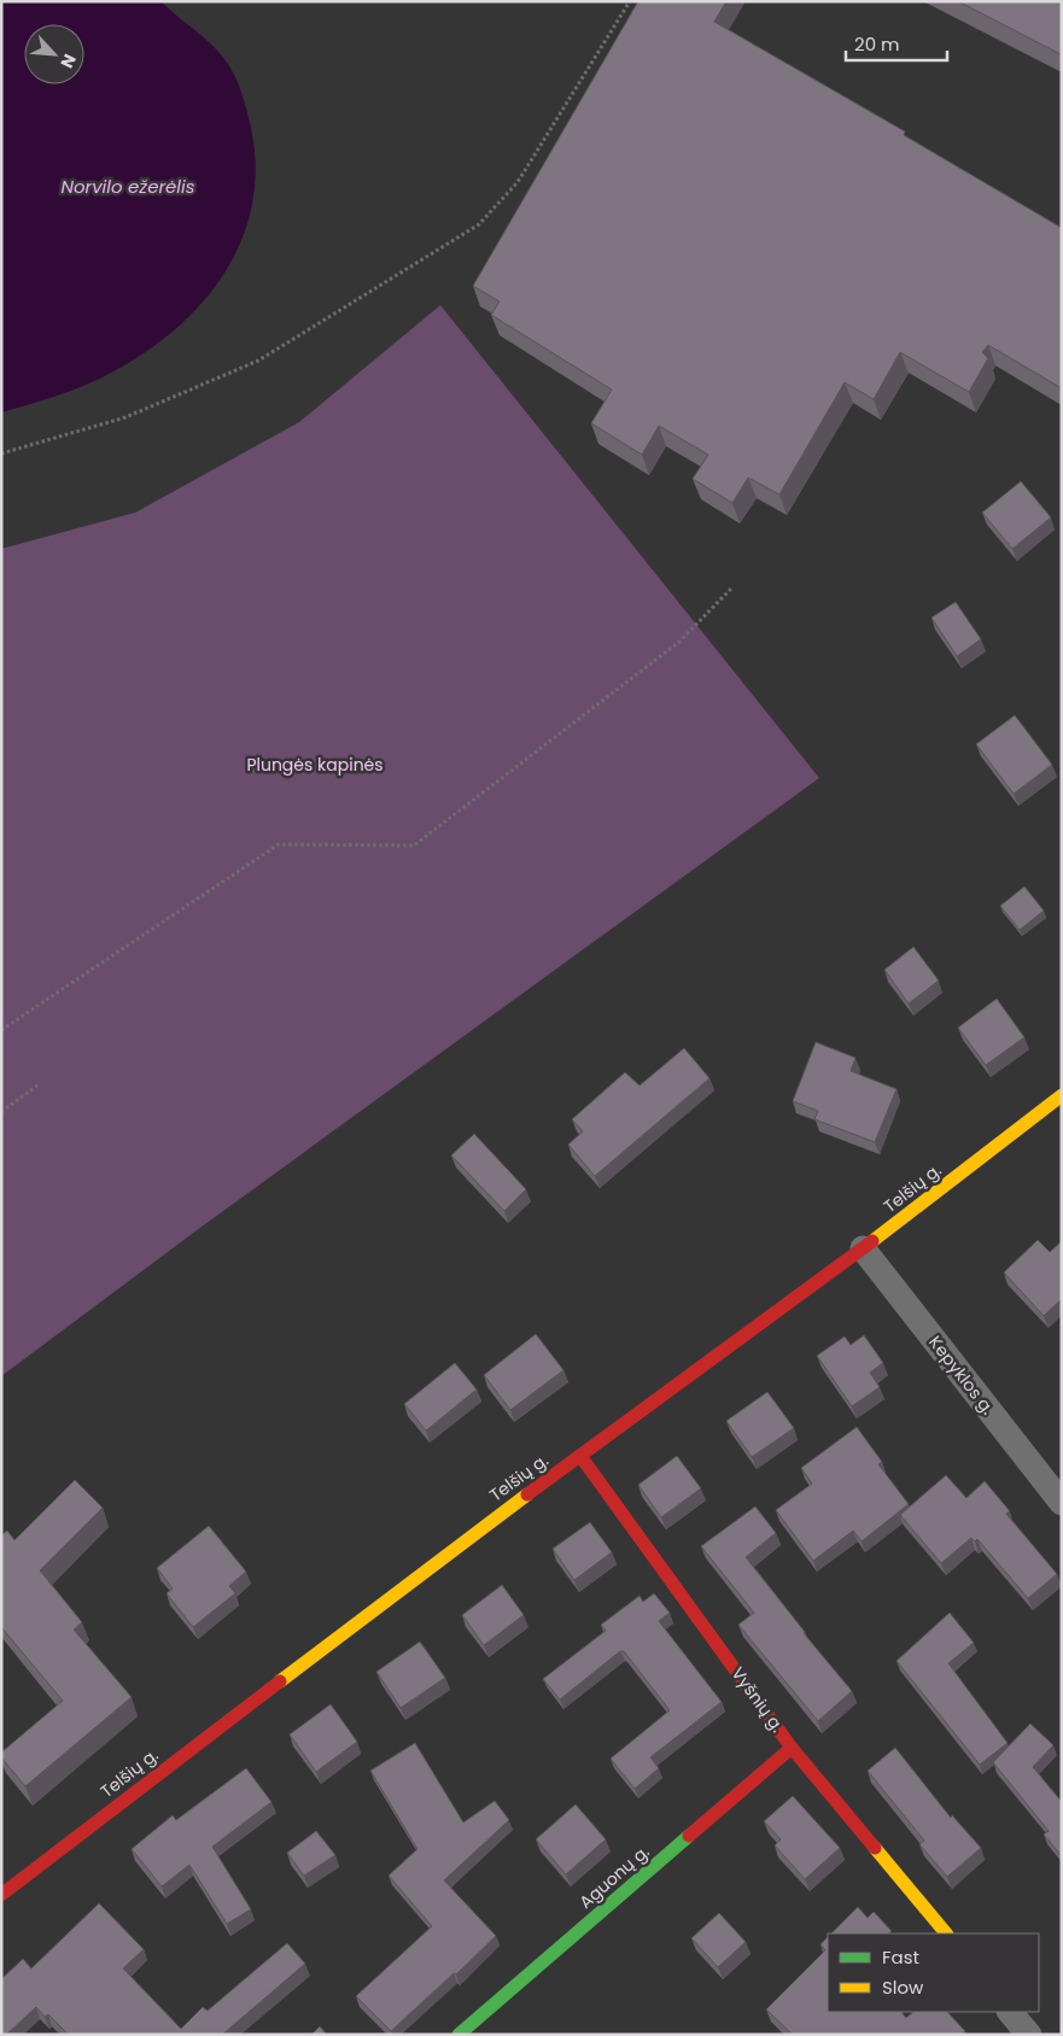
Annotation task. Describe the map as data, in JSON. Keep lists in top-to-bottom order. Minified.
{"streets":{"street":["Telšių g.","Kepyklos g.","Vyšnių g.","Aguonų g."]},"crossings":[["Telšių g.","Kepyklos g."],["Telšių g.","Vyšnių g."],["Vyšnių g.","Aguonų g."]],"water":["Norvilo ežerėlis"],"parks":["Plungės kapinės"],"legend":["Fast","Slow"],"scale_bar":"20 m","north":"bottom right"}
